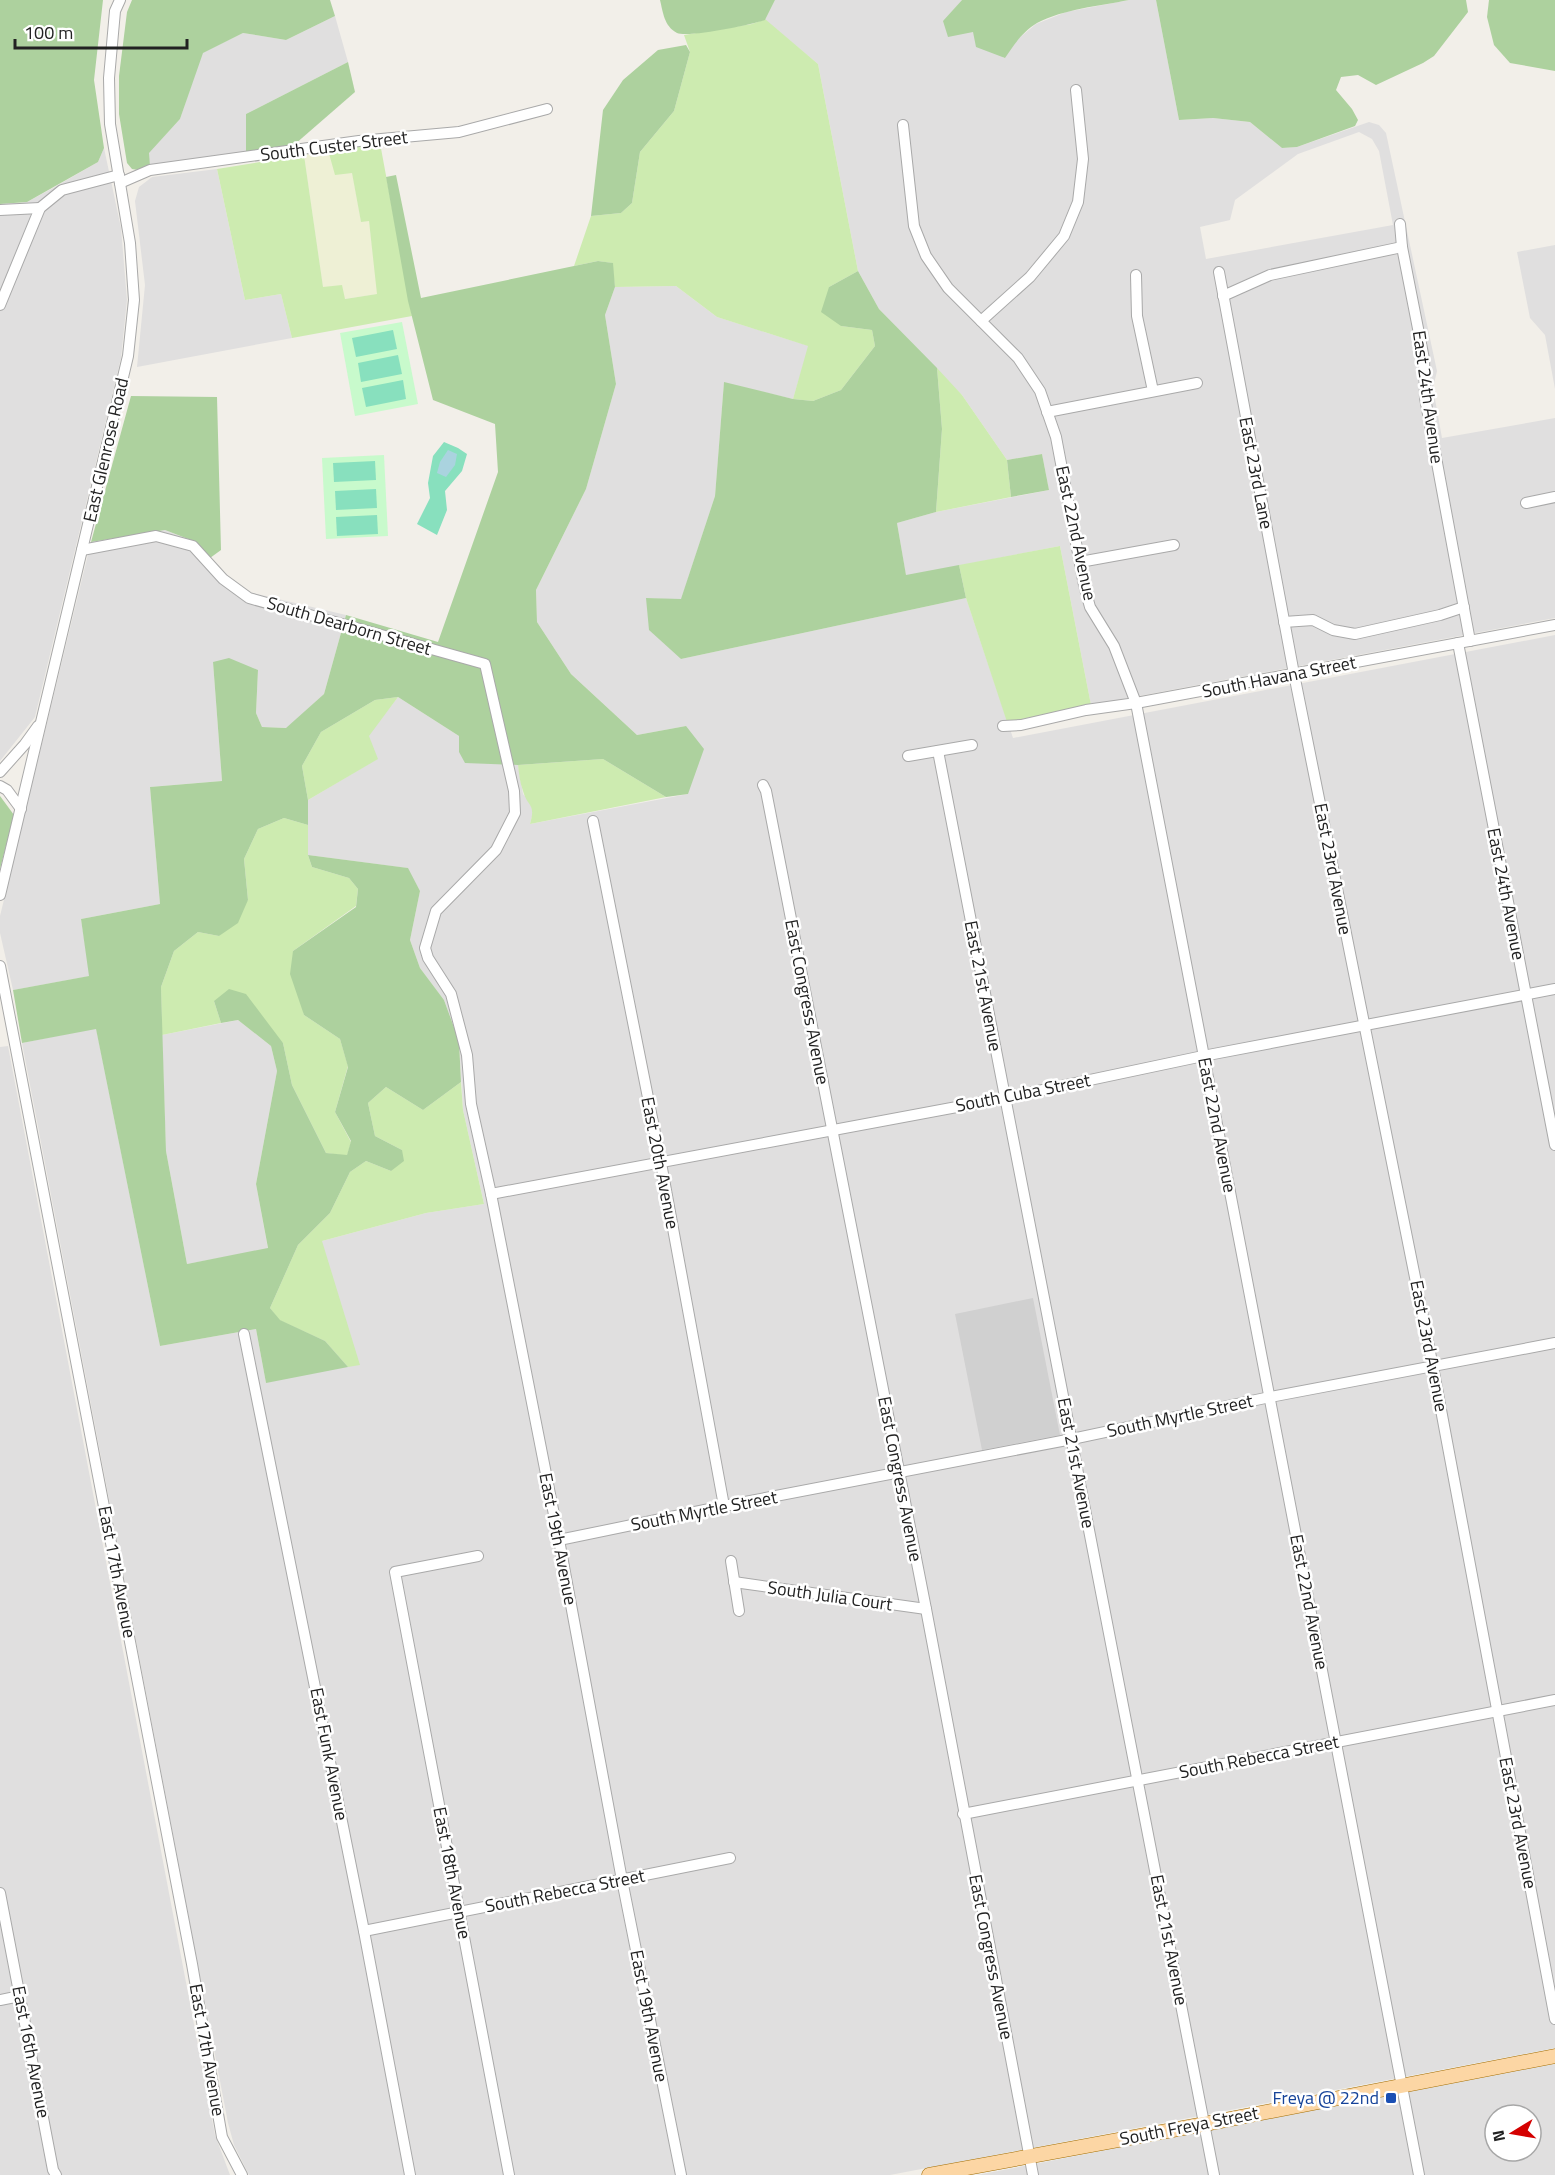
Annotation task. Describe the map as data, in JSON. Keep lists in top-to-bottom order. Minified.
{"streets":{"main road":["South Freya Street"],"street":["South Custer Street","East 24th Avenue","East Glenrose Road","East 23rd Lane","East 22nd Avenue","South Dearborn Street","South Havana Street","East 23rd Avenue","East 21st Avenue","East Congress Avenue","South Cuba Street","East 20th Avenue","South Myrtle Street","East 19th Avenue","East 17th Avenue","South Julia Court","East Funk Avenue","South Rebecca Street","East 18th Avenue","East 16th Avenue"]},"crossings":[["South Custer Street","East Glenrose Road"],["East 24th Avenue","South Havana Street"],["East 24th Avenue","South Cuba Street"],["East Glenrose Road","South Dearborn Street"],["East 23rd Lane","South Havana Street"],["East 23rd Lane","East 23rd Avenue"],["East 22nd Avenue","South Havana Street"],["East 22nd Avenue","South Cuba Street"],["East 22nd Avenue","South Myrtle Street"],["East 22nd Avenue","South Rebecca Street"],["East 22nd Avenue","South Freya Street"],["South Dearborn Street","East 19th Avenue"],["South Havana Street","East 23rd Avenue"],["East 23rd Avenue","South Cuba Street"],["East 23rd Avenue","South Myrtle Street"],["East 23rd Avenue","South Rebecca Street"],["East 21st Avenue","South Cuba Street"],["East 21st Avenue","South Myrtle Street"],["East 21st Avenue","South Rebecca Street"],["East 21st Avenue","South Freya Street"],["East Congress Avenue","South Cuba Street"],["East Congress Avenue","South Myrtle Street"],["East Congress Avenue","South Julia Court"],["East Congress Avenue","South Rebecca Street"],["East Congress Avenue","South Freya Street"],["South Cuba Street","East 20th Avenue"],["South Cuba Street","East 19th Avenue"],["East 20th Avenue","South Myrtle Street"],["South Myrtle Street","East 19th Avenue"],["East 19th Avenue","South Rebecca Street"],["East Funk Avenue","South Rebecca Street"],["South Rebecca Street","East 18th Avenue"]],"places":{"transit":["Freya @ 22nd"]},"scale_bar":"100 m","north":"left"}
